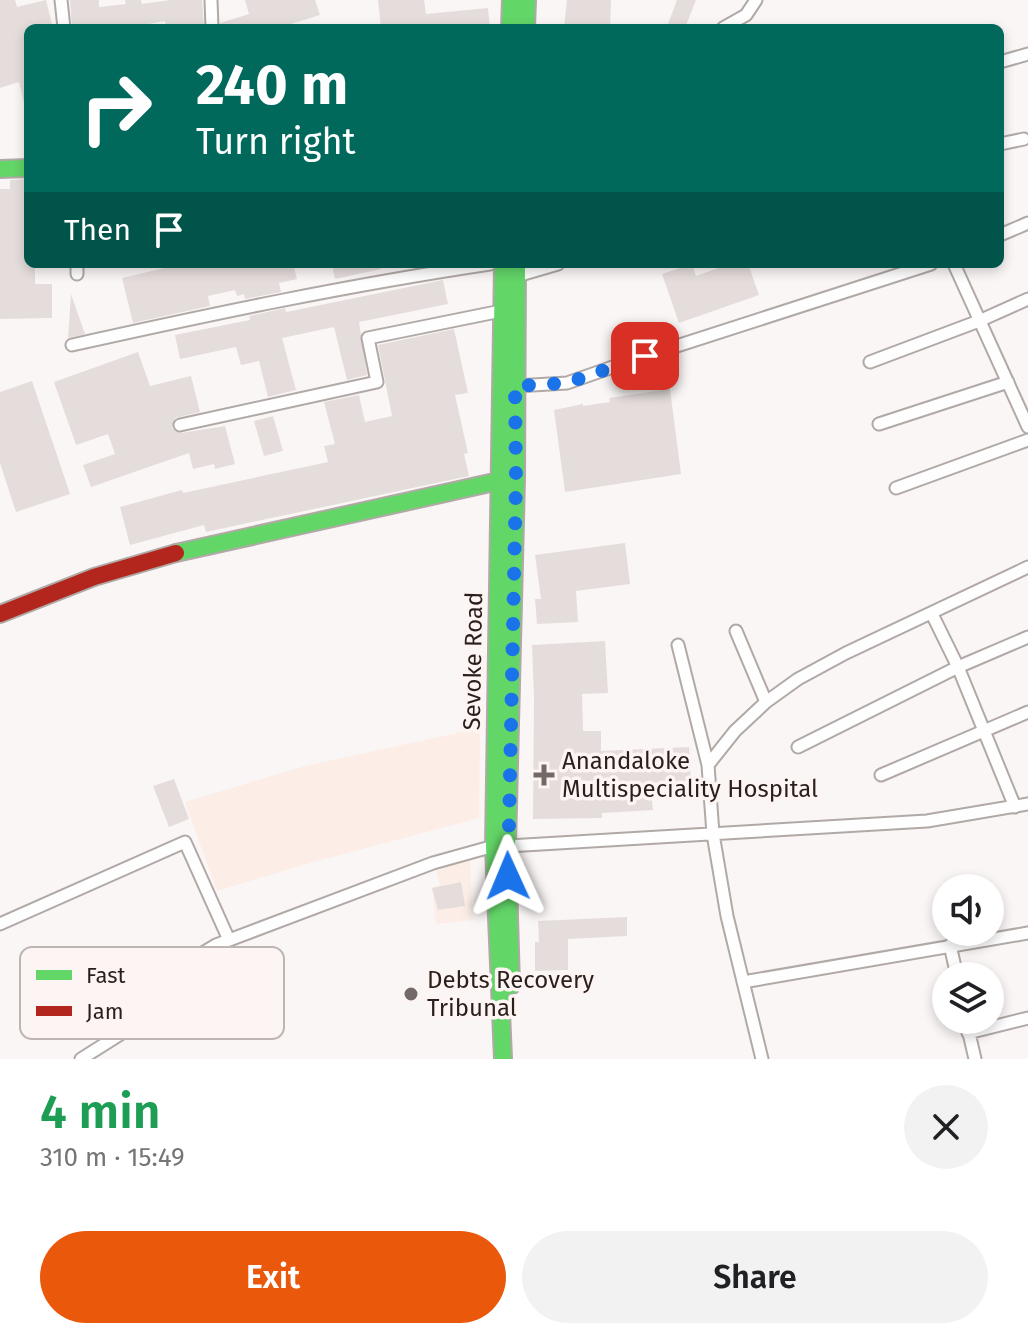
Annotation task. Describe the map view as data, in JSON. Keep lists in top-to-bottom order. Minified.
{"streets":{"main road":["Sevoke Road"]},"places":{"health":["Anandaloke Multispeciality Hospital"],"other":["Debts Recovery Tribunal"]},"legend":["Fast","Jam"],"page":{"turn":["240 m","Turn right"],"then":"Then","heading":["4 min","310 m · 15:49"],"buttons":["Exit","Share"]}}
